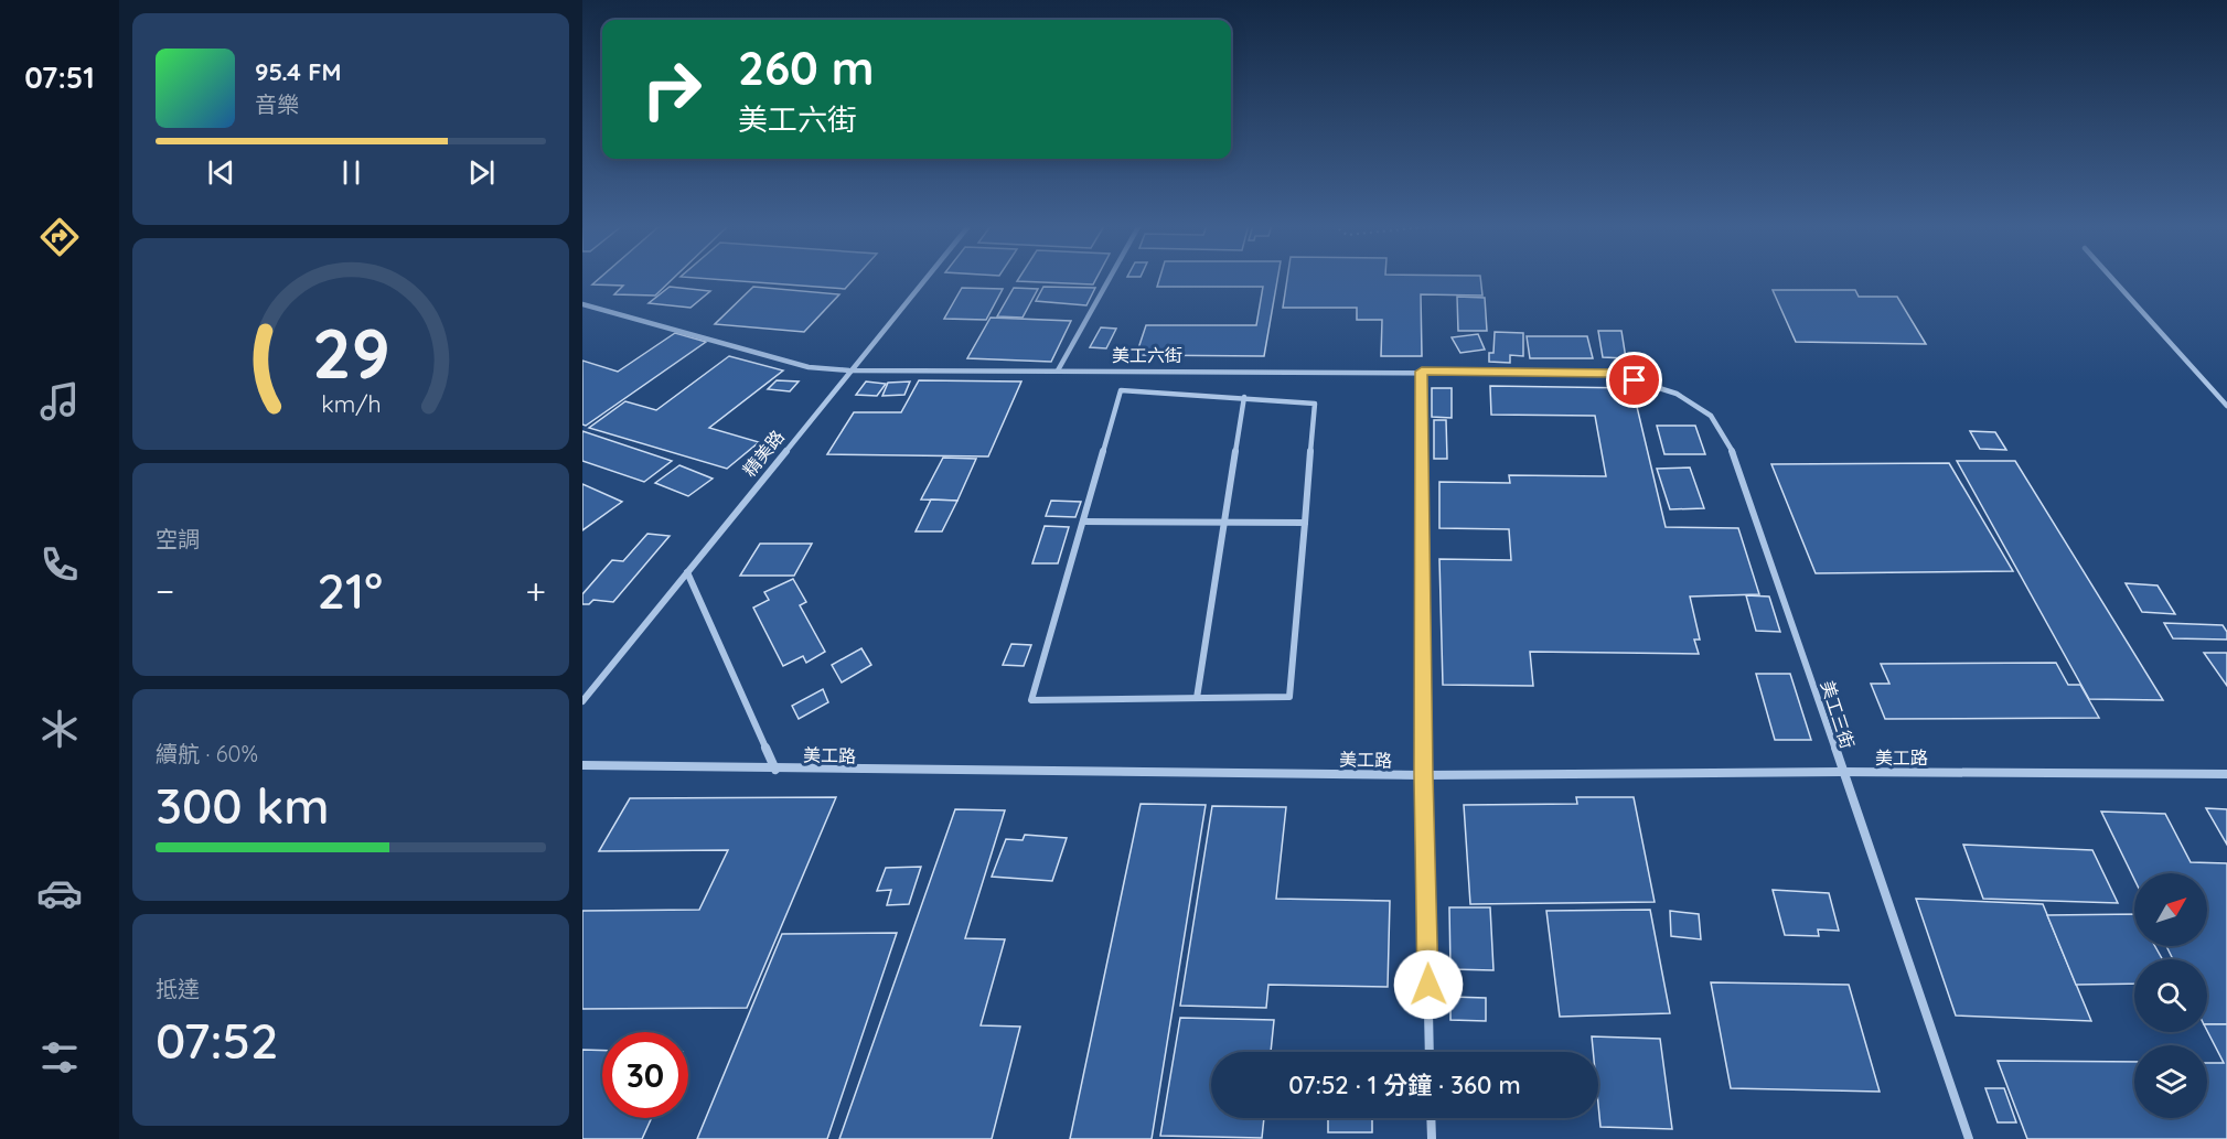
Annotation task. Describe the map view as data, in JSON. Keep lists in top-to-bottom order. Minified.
{"streets":{"street":["美工六街","精美路","美工三街","美工路"]},"crossings":[["美工六街","精美路"],["美工六街","美工三街"],["美工三街","美工路"]],"north":"top right","page":{"tabs":"07:51","turn":["260 m","美工六街"],"song":["95.4 FM","音樂"],"tile":["空調",["續航 · 60%","300 km"],["抵達","07:52"]],"heat":["−","21°","+"],"limit":"30","trip":"07:52 · 1 分鐘 · 360 m","gauge":["29","km/h"]}}
